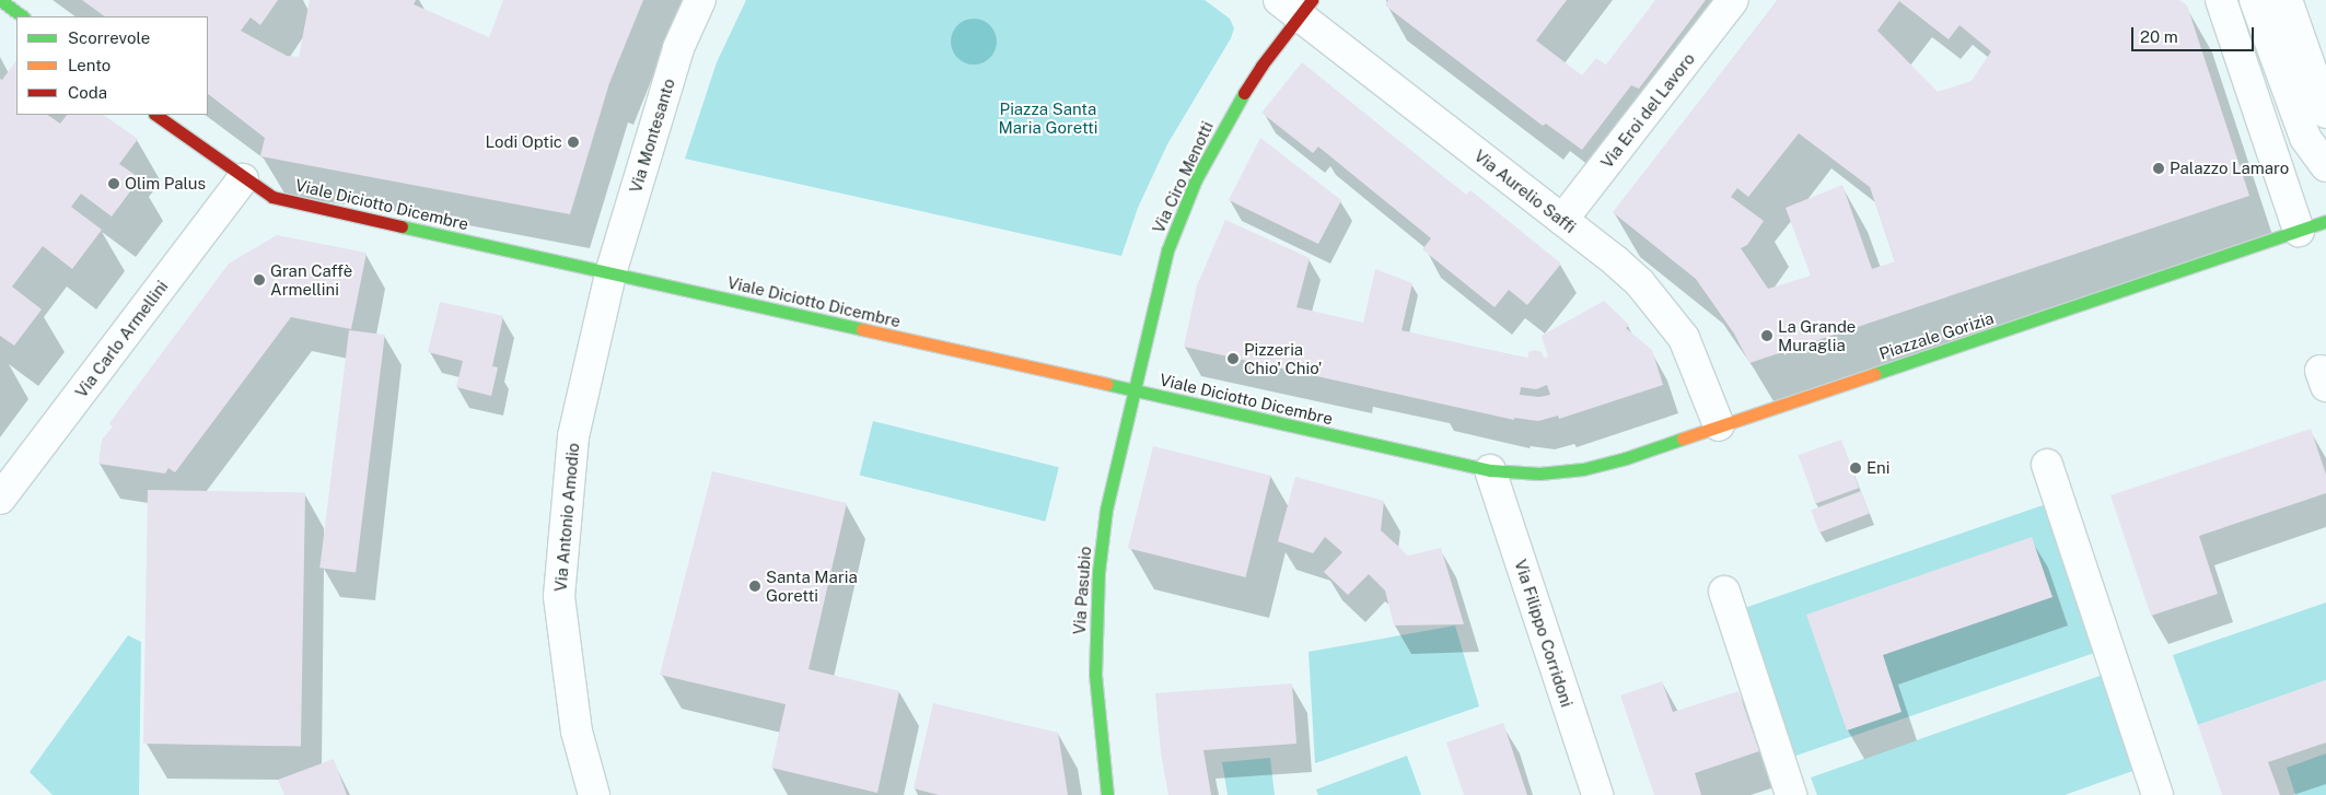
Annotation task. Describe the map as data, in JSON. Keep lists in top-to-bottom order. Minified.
{"streets":{"main road":["Via Ciro Menotti","Viale Diciotto Dicembre","Piazzale Gorizia","Via Pasubio"],"street":["Via Eroi del Lavoro","Via Montesanto","Via Aurelio Saffi","Via Carlo Armellini","Via Antonio Amodio","Via Filippo Corridoni"]},"crossings":[["Via Eroi del Lavoro","Via Aurelio Saffi"],["Via Montesanto","Viale Diciotto Dicembre"],["Via Montesanto","Via Antonio Amodio"],["Via Ciro Menotti","Via Aurelio Saffi"],["Via Ciro Menotti","Viale Diciotto Dicembre"],["Via Ciro Menotti","Via Pasubio"],["Via Aurelio Saffi","Piazzale Gorizia"],["Viale Diciotto Dicembre","Piazzale Gorizia"],["Viale Diciotto Dicembre","Via Carlo Armellini"],["Viale Diciotto Dicembre","Via Antonio Amodio"],["Viale Diciotto Dicembre","Via Pasubio"],["Viale Diciotto Dicembre","Via Filippo Corridoni"],["Piazzale Gorizia","Via Filippo Corridoni"]],"parks":["Piazza Santa Maria Goretti"],"places":["Lodi Optic","Palazzo Lamaro","Olim Palus","Gran Caffè Armellini","La Grande Muraglia","Pizzeria Chio' Chio'","Eni","Santa Maria Goretti"],"legend":["Scorrevole","Lento","Coda"],"scale_bar":"20 m"}
